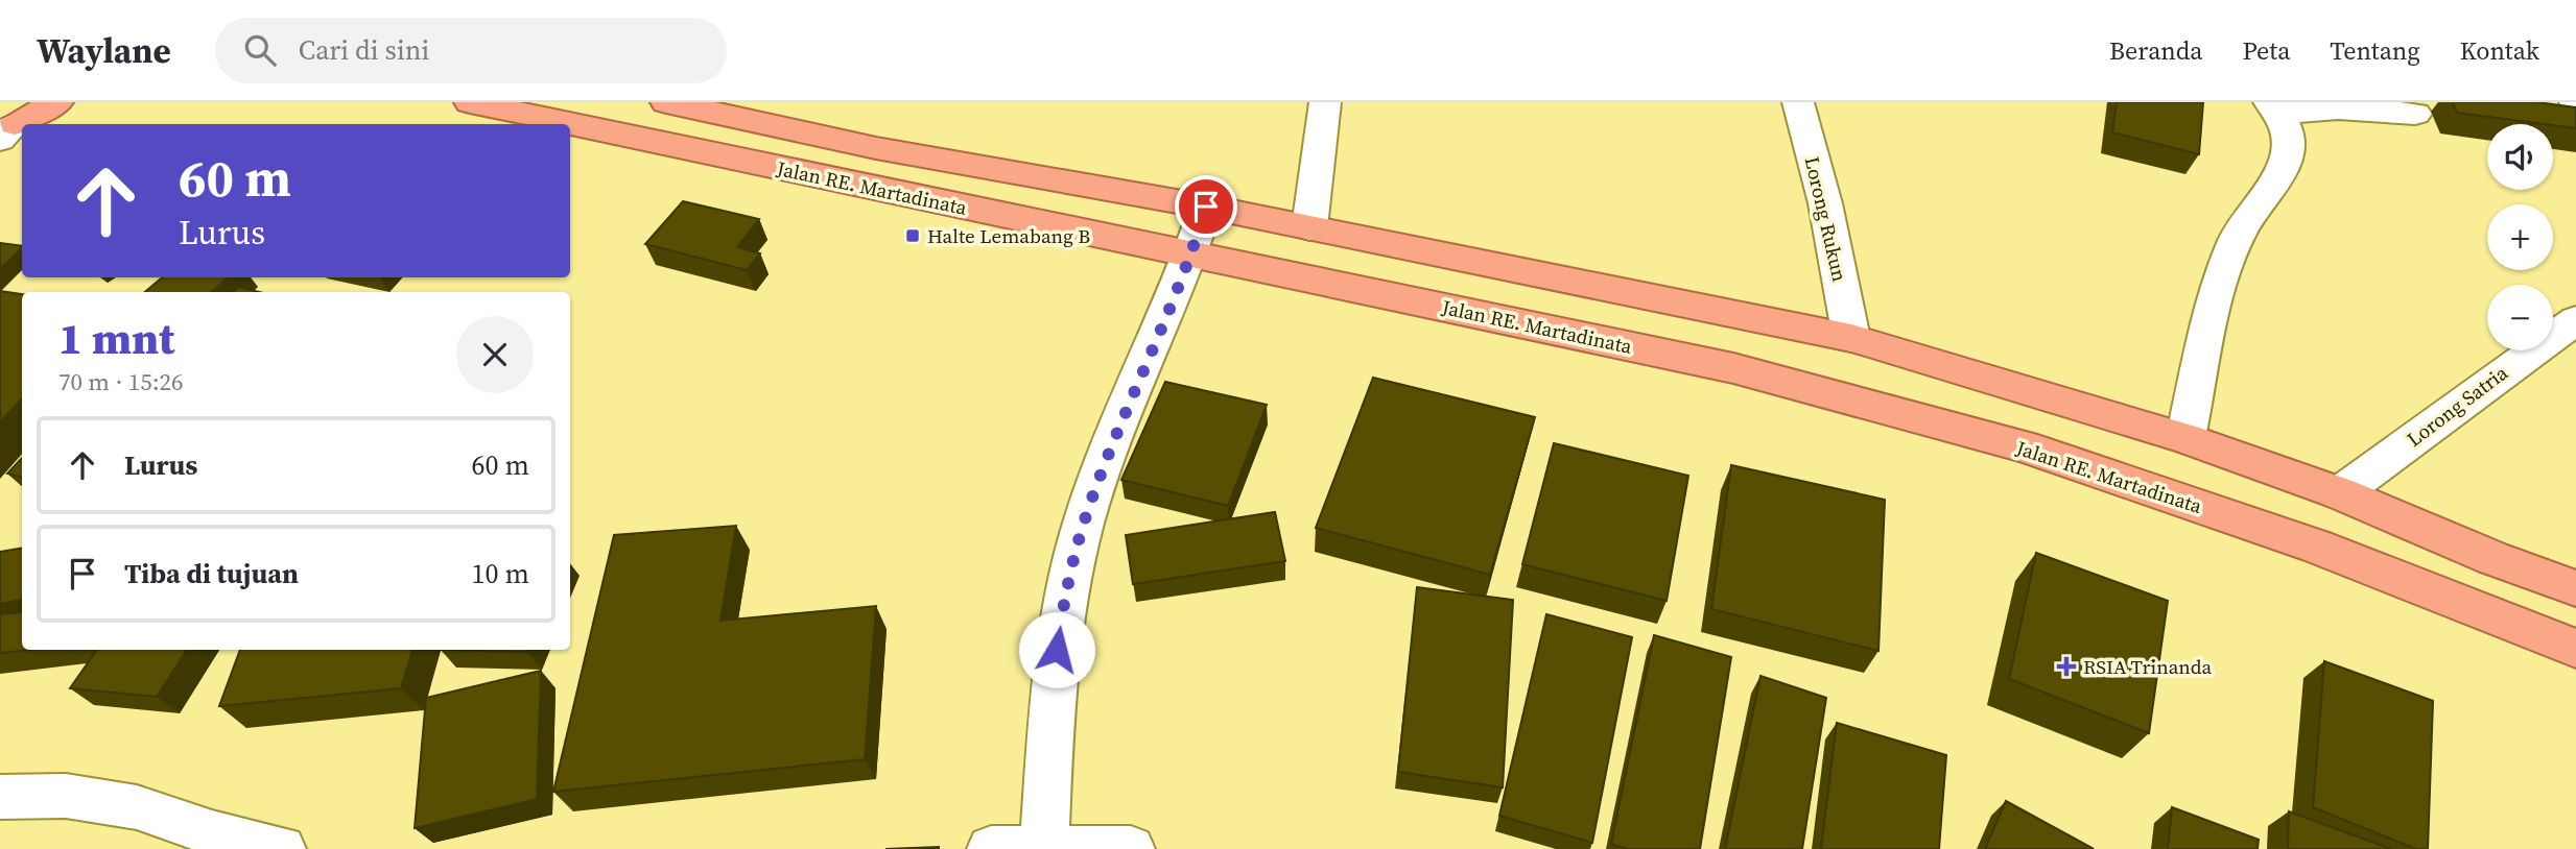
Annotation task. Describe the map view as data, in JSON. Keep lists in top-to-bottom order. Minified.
{"streets":{"highway":["Jalan RE. Martadinata"],"street":["Lorong Rukun","Lorong Satria"]},"places":{"transit":["Halte Lemabang B"],"health":["RSIA Trinanda"]},"page":{"header":"Waylane","search":"Cari di sini","nav":["Beranda","Peta","Tentang","Kontak"],"map_buttons":["+","−"],"turn":["60 m","Lurus"],"heading":["1 mnt","70 m · 15:26"],"list":[{"name":"Lurus","value":"60 m"},{"name":"Tiba di tujuan","value":"10 m"}]}}
